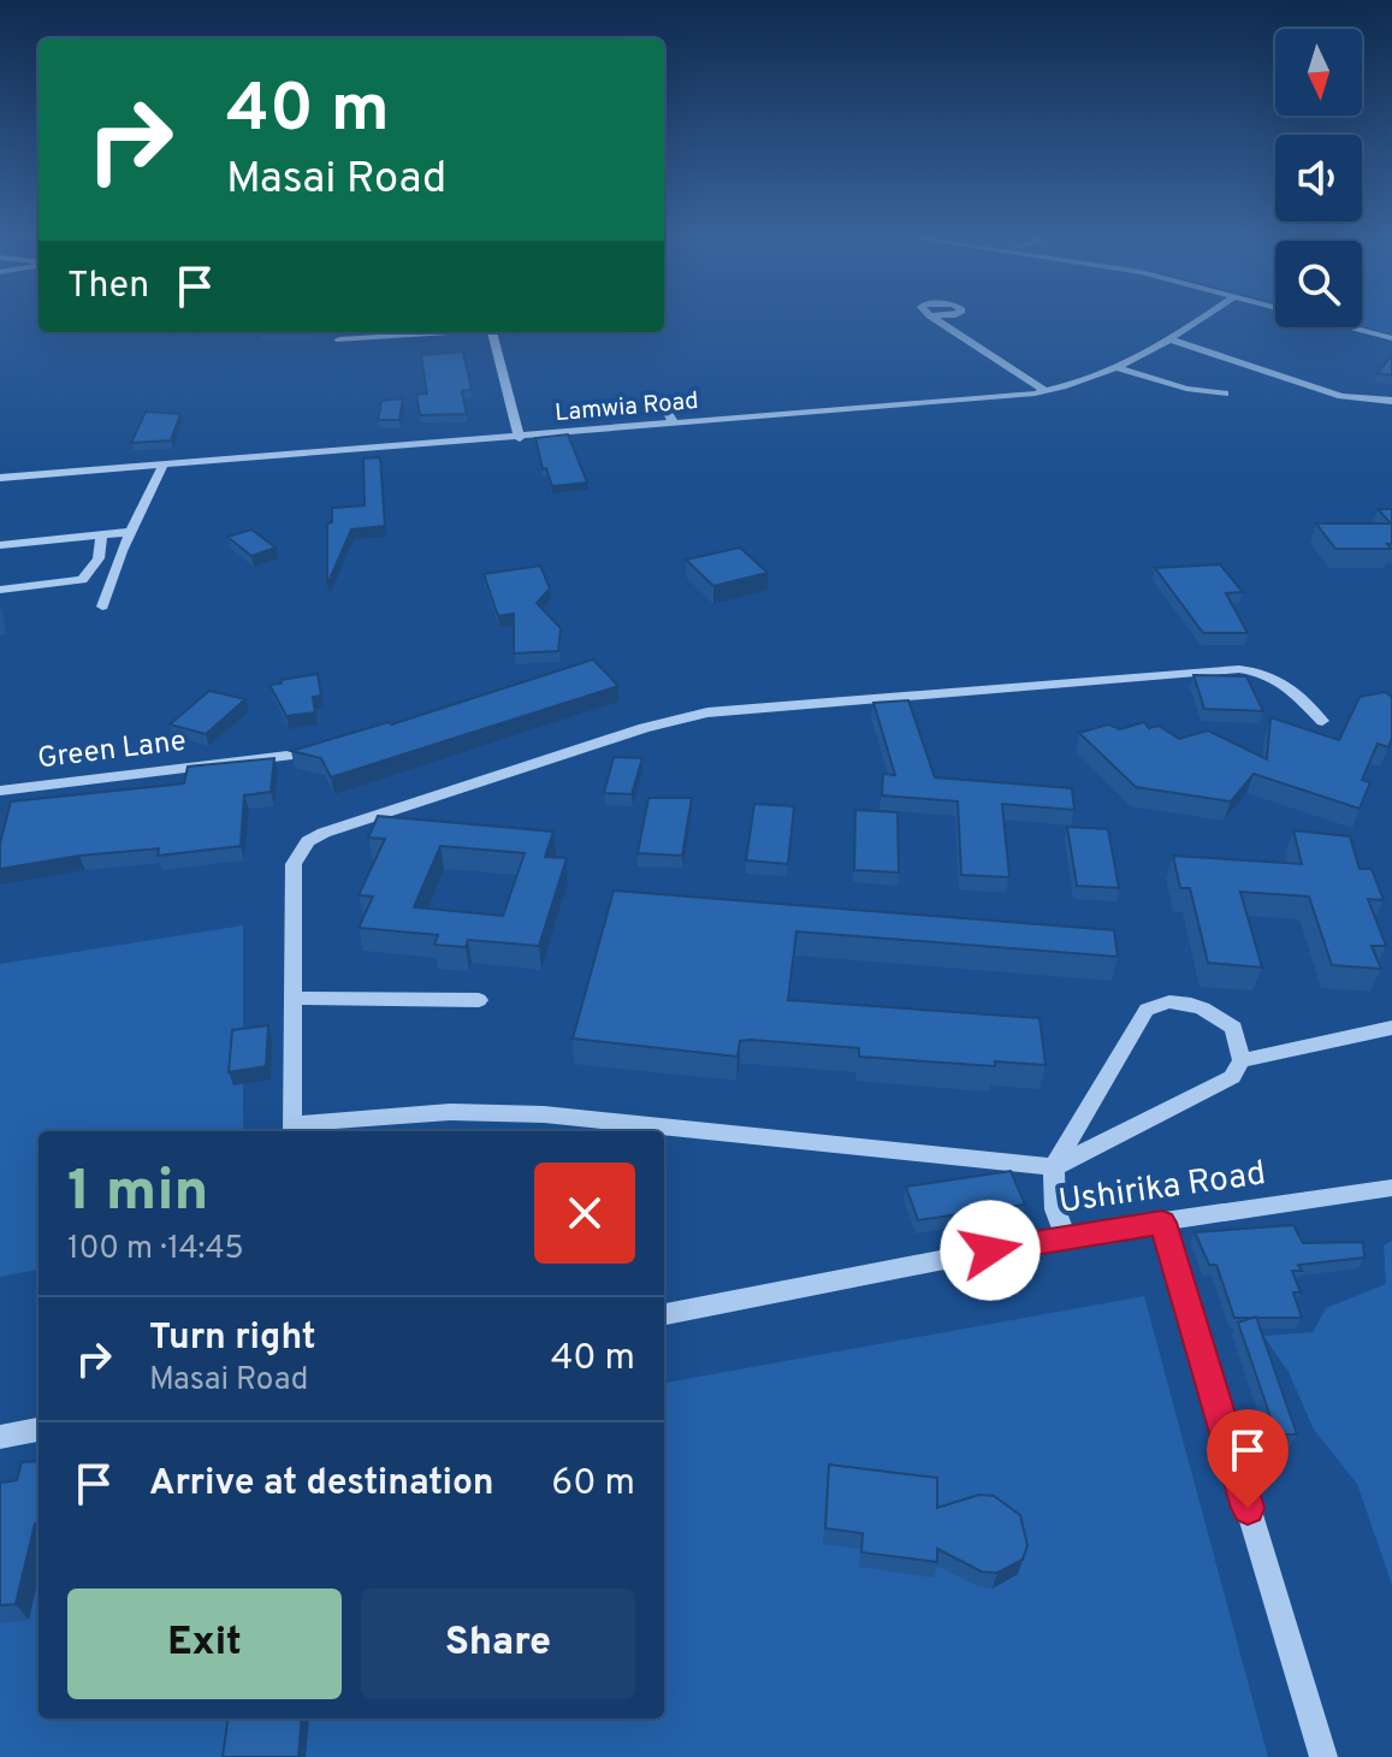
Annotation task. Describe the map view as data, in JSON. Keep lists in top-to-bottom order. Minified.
{"streets":{"street":["Lamwia Road","Green Lane","Ushirika Road"]},"north":"bottom","page":{"turn":["40 m","Masai Road"],"then":"Then","heading":["1 min","100 m · 14:45"],"list":[{"name":"Turn right","note":"Masai Road","value":"40 m"},{"name":"Arrive at destination","value":"60 m"}],"buttons":["Exit","Share"]}}
